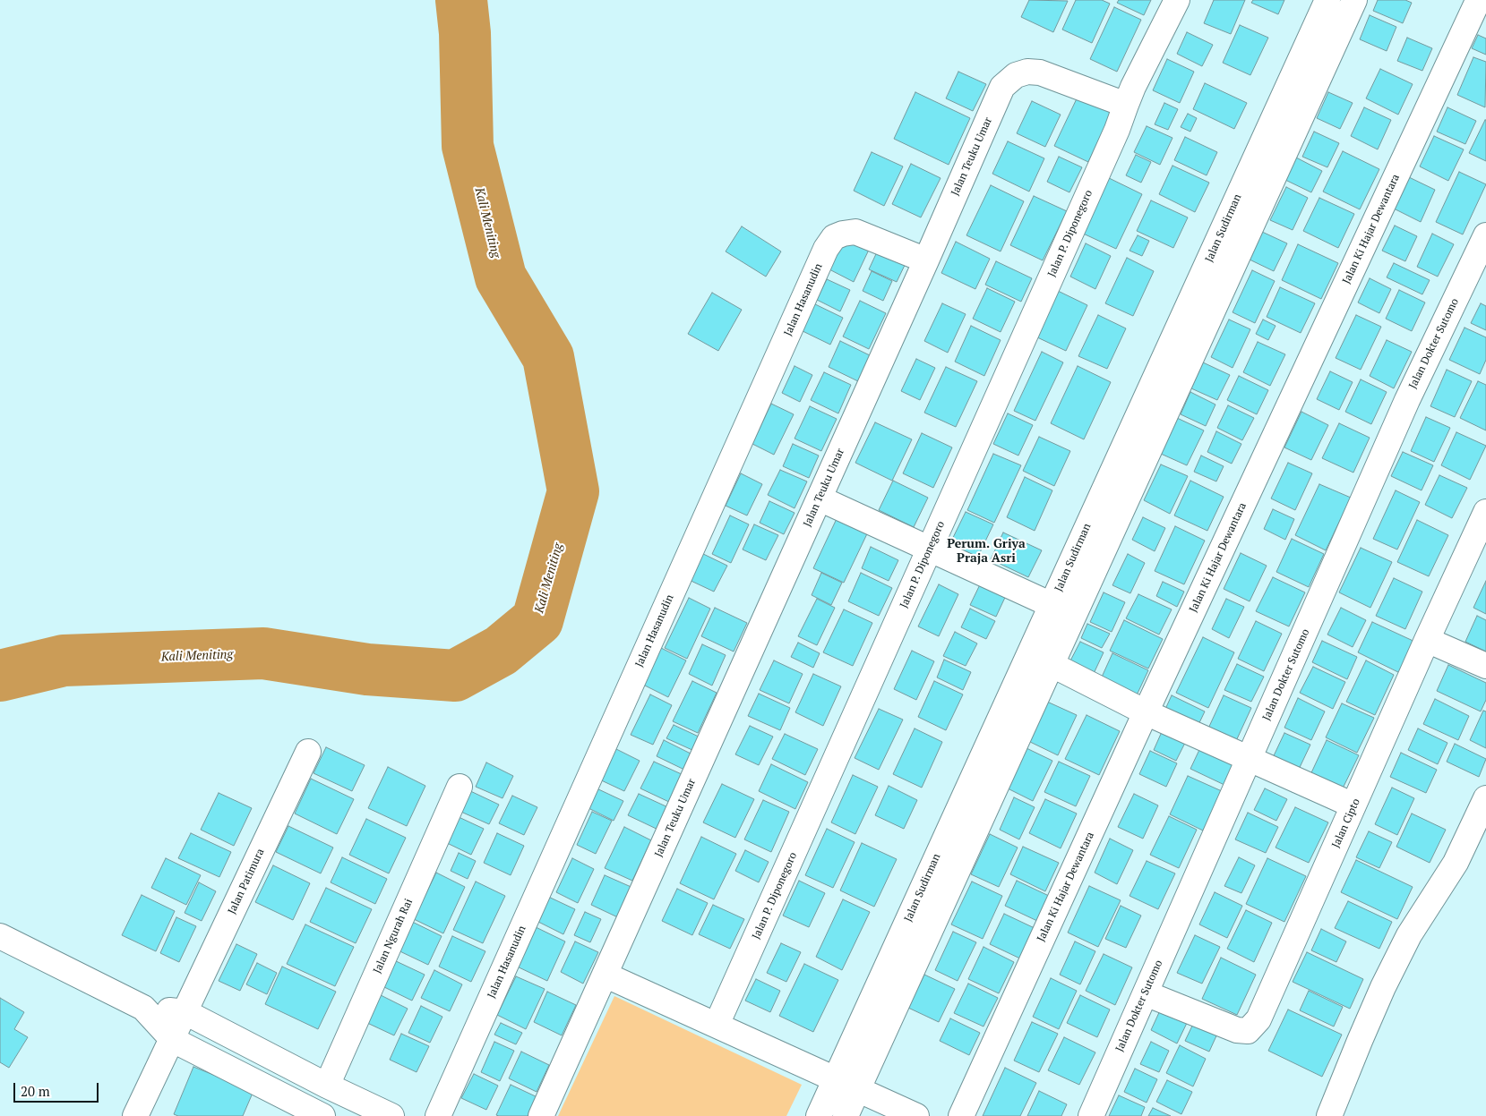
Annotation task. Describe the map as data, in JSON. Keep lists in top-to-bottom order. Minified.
{"streets":{"street":["Jalan Teuku Umar","Jalan Sudirman","Jalan Ki Hajar Dewantara","Jalan P. Diponegoro","Jalan Hasanudin","Jalan Dokter Sutomo","Jalan Cipto","Jalan Patimura","Jalan Ngurah Rai"]},"crossings":[["Jalan Teuku Umar","Jalan P. Diponegoro"],["Jalan Teuku Umar","Jalan Hasanudin"],["Jalan Dokter Sutomo","Jalan Cipto"]],"districts":["Perum. Griya Praja Asri"],"water":["Kali Meniting"],"scale_bar":"20 m"}
